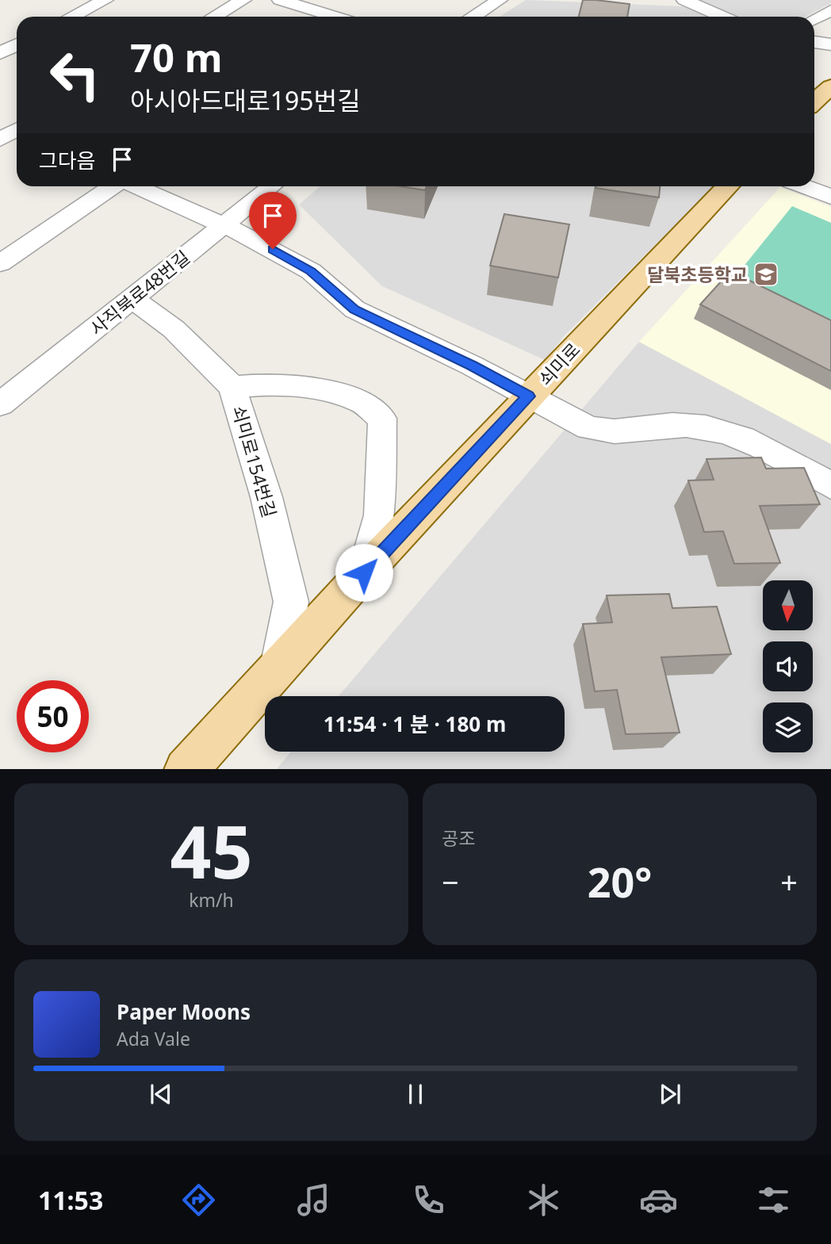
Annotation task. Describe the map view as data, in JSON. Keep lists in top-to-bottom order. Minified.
{"streets":{"main road":["쇠미로"],"street":["사직북로48번길","쇠미로154번길"]},"crossings":[["사직북로48번길","쇠미로154번길"],["쇠미로","쇠미로154번길"]],"places":{"school or university":["달북초등학교"]},"north":"bottom","page":{"turn":["70 m","아시아드대로195번길"],"then":"그다음","limit":"50","trip":"11:54 · 1 분 · 180 m","tile":[["45","km/h"],"공조"],"heat":["−","20°","+"],"song":["Paper Moons","Ada Vale"],"tabs":"11:53"}}
